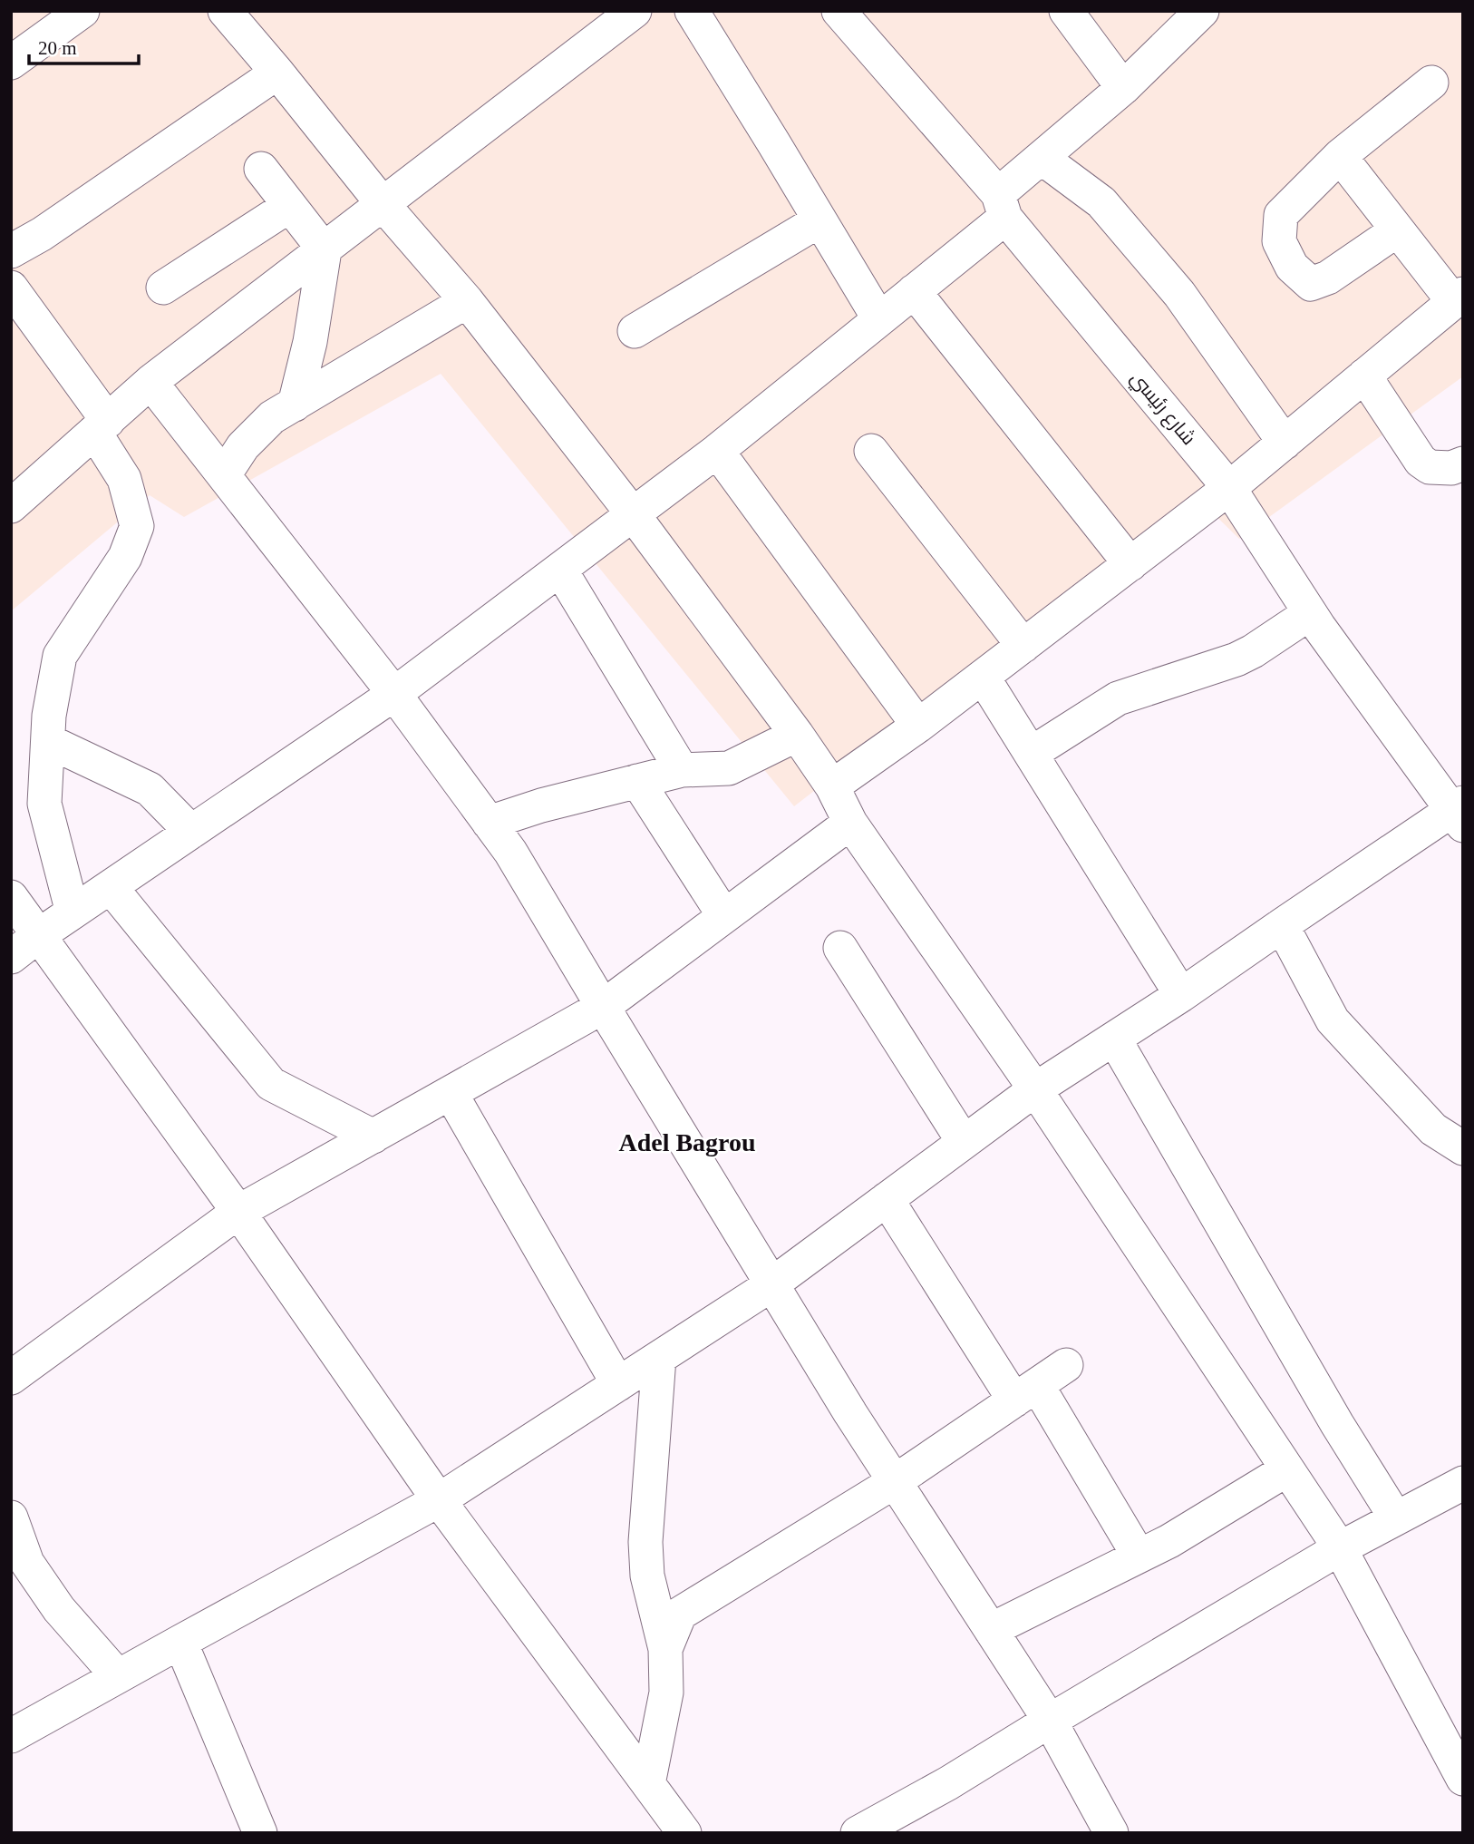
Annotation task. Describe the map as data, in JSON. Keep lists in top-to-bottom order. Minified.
{"streets":{"street":["شارع رئيسي"]},"districts":["Adel Bagrou"],"scale_bar":"20 m"}
